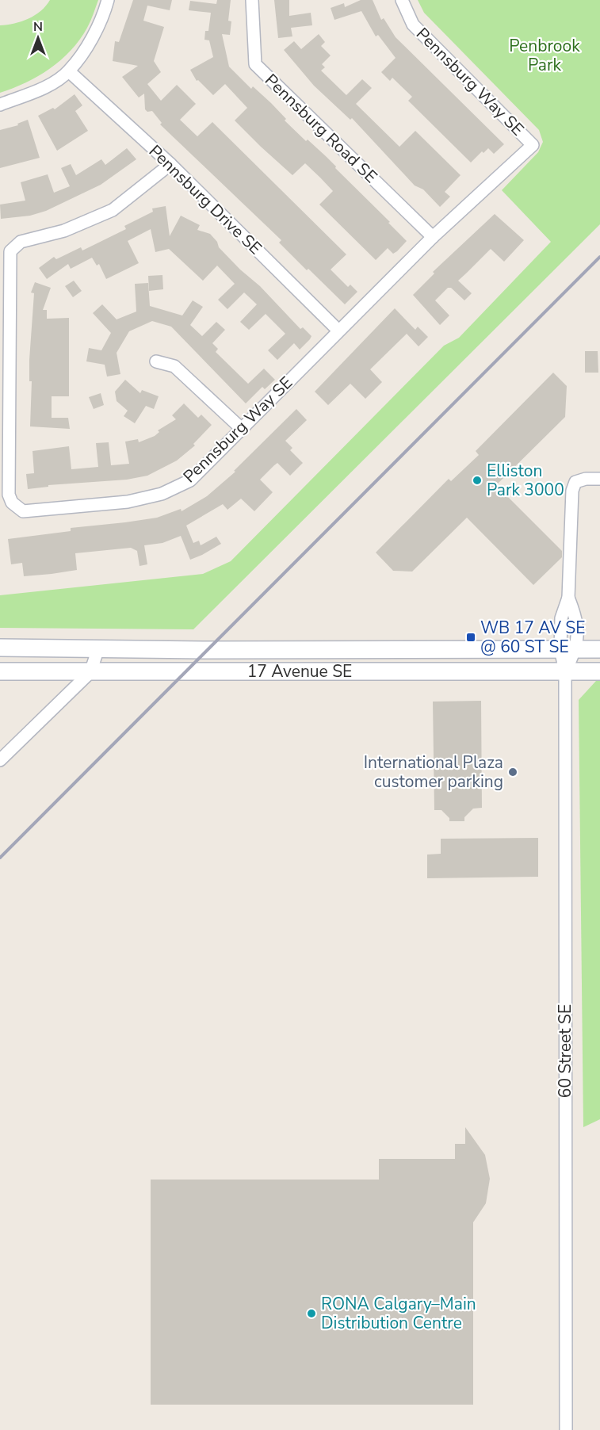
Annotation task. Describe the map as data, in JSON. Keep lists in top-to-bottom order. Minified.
{"streets":{"main road":["17 Avenue SE"],"street":["Pennsburg Way SE","Pennsburg Road SE","Pennsburg Drive SE","60 Street SE"]},"crossings":[["Pennsburg Way SE","Pennsburg Road SE"],["Pennsburg Way SE","Pennsburg Drive SE"],["17 Avenue SE","60 Street SE"]],"parks":["Penbrook Park"],"places":{"other":["Elliston Park 3000","International Plaza customer parking","RONA Calgary–Main Distribution Centre"],"transit":["WB 17 AV SE @ 60 ST SE"]},"north":"top"}
